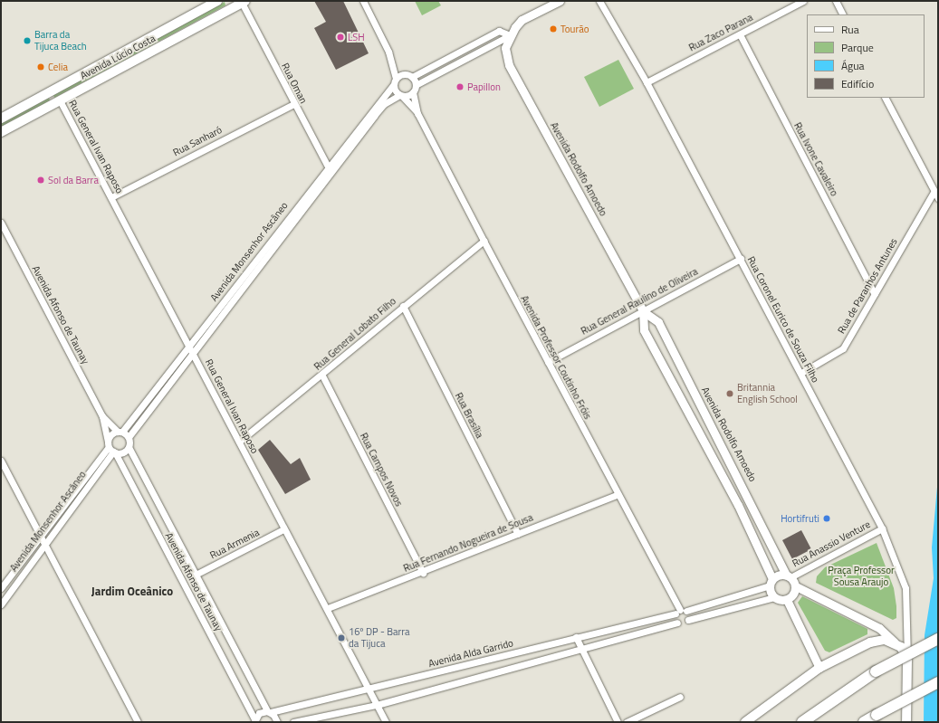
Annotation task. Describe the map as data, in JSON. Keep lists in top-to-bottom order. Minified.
{"streets":{"main road":["Avenida Lúcio Costa"],"street":["Rua Zaco Parana","Rua Oman","Rua Sanharó","Rua General Ivan Raposo","Rua Ivone Cavaleiro","Avenida Rodolfo Amoedo","Avenida Monsenhor Ascâneo","Rua de Paranhos Antunes","Rua General Raulino de Oliveira","Avenida Afonso de Taunay","Rua Coronel Eurico de Souza Filho","Rua General Lobato Filho","Avenida Professor Coutinho Fróis","Rua Brasília","Rua Campos Novos","Rua Fernando Nogueira de Sousa","Rua Armenia","Rua Anassio Venture","Avenida Alda Garrido"]},"crossings":[["Rua Zaco Parana","Rua Ivone Cavaleiro"],["Rua Zaco Parana","Rua Coronel Eurico de Souza Filho"],["Avenida Lúcio Costa","Rua Oman"],["Avenida Lúcio Costa","Rua General Ivan Raposo"],["Rua Oman","Rua Sanharó"],["Rua Oman","Avenida Monsenhor Ascâneo"],["Rua Sanharó","Rua General Ivan Raposo"],["Rua General Ivan Raposo","Avenida Monsenhor Ascâneo"],["Rua General Ivan Raposo","Rua General Lobato Filho"],["Rua General Ivan Raposo","Rua Fernando Nogueira de Sousa"],["Rua General Ivan Raposo","Rua Armenia"],["Rua General Ivan Raposo","Avenida Alda Garrido"],["Rua Ivone Cavaleiro","Rua de Paranhos Antunes"],["Avenida Rodolfo Amoedo","Rua General Raulino de Oliveira"],["Avenida Rodolfo Amoedo","Rua Anassio Venture"],["Avenida Rodolfo Amoedo","Avenida Alda Garrido"],["Avenida Monsenhor Ascâneo","Avenida Afonso de Taunay"],["Avenida Monsenhor Ascâneo","Avenida Professor Coutinho Fróis"],["Rua de Paranhos Antunes","Rua Coronel Eurico de Souza Filho"],["Rua General Raulino de Oliveira","Rua Coronel Eurico de Souza Filho"],["Rua General Raulino de Oliveira","Avenida Professor Coutinho Fróis"],["Avenida Afonso de Taunay","Rua Armenia"],["Avenida Afonso de Taunay","Avenida Alda Garrido"],["Rua Coronel Eurico de Souza Filho","Rua Anassio Venture"],["Rua General Lobato Filho","Avenida Professor Coutinho Fróis"],["Rua General Lobato Filho","Rua Brasília"],["Rua General Lobato Filho","Rua Campos Novos"],["Avenida Professor Coutinho Fróis","Rua Fernando Nogueira de Sousa"],["Avenida Professor Coutinho Fróis","Avenida Alda Garrido"],["Rua Brasília","Rua Fernando Nogueira de Sousa"],["Rua Campos Novos","Rua Fernando Nogueira de Sousa"],["Rua Anassio Venture","Avenida Alda Garrido"]],"districts":["Jardim Oceânico"],"parks":["Praça Professor Sousa Araujo"],"places":["Tourão","LSH","Barra da Tijuca Beach","Celia","Papillon","Sol da Barra","Britannia English School","Hortifruti","16º DP - Barra da Tijuca"],"legend":["Rua","Parque","Água","Edifício"]}
